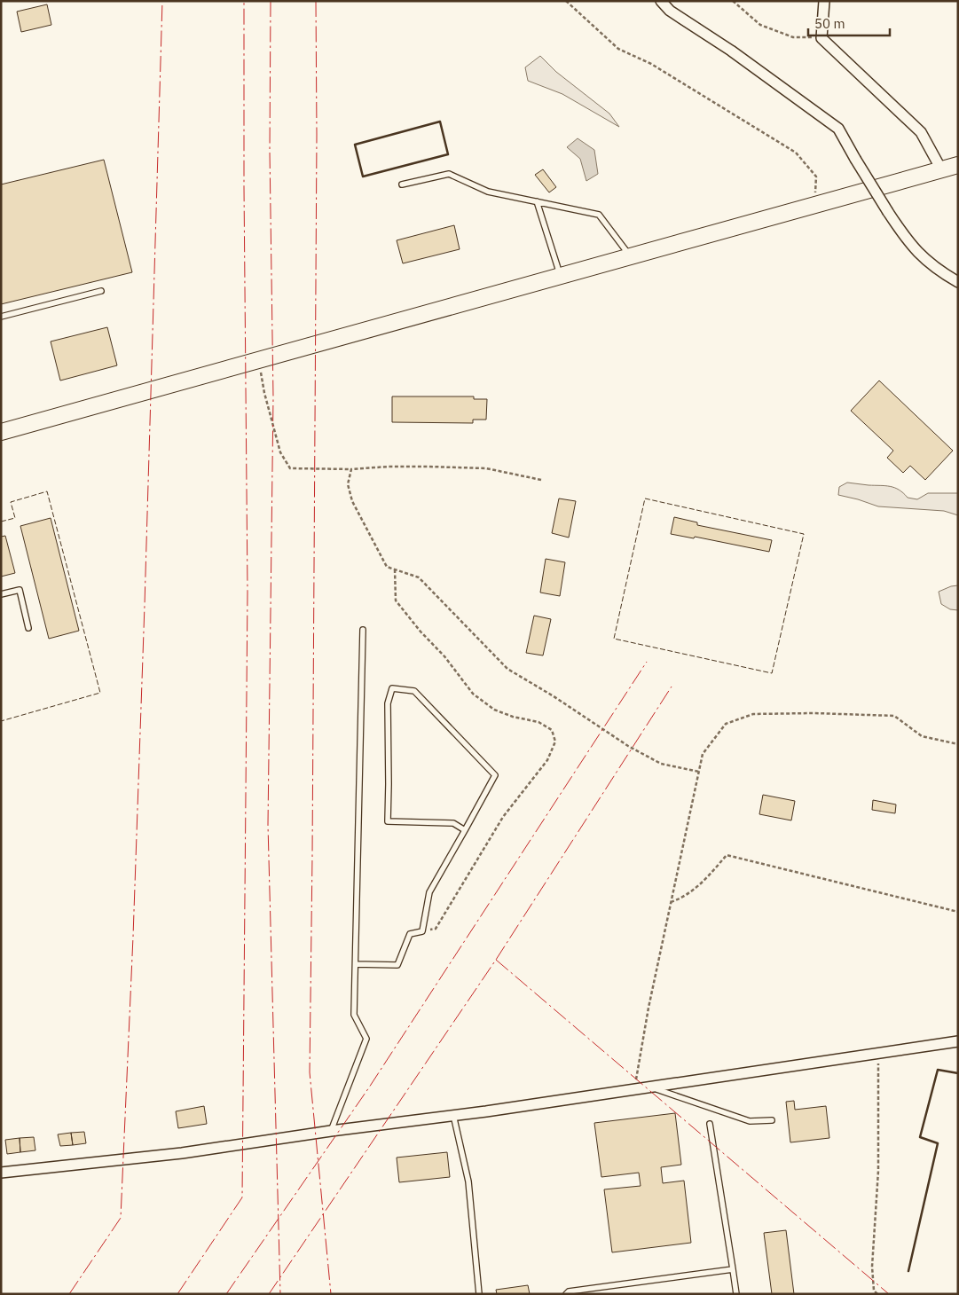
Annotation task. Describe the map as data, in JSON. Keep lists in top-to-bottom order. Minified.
{"scale_bar":"50 m"}
